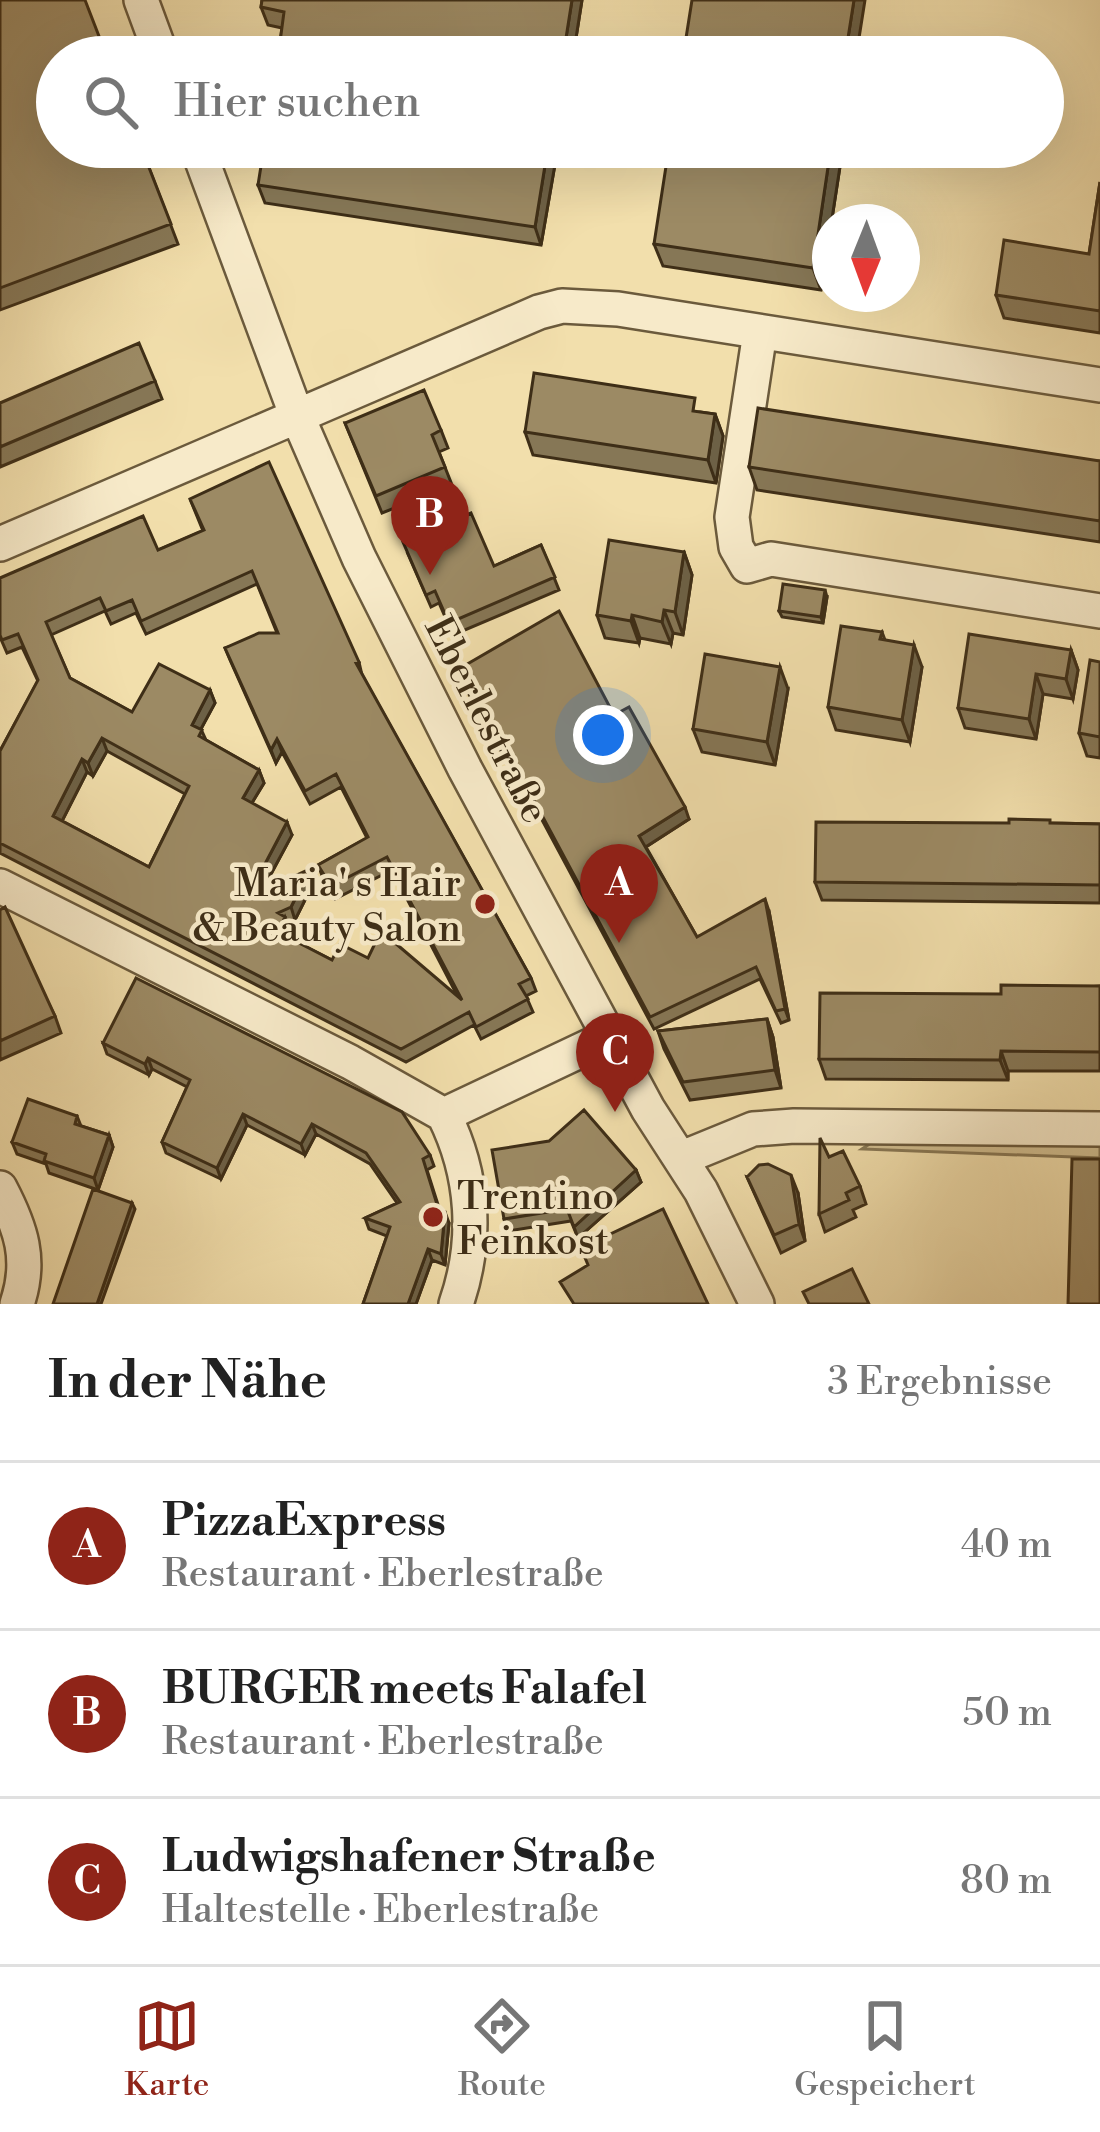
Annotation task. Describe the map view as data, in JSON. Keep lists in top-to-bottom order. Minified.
{"streets":{"street":["Eberlestraße"]},"places":["Maria' s Hair & Beauty Salon","Trentino Feinkost"],"north":"bottom","page":{"search":"Hier suchen","pins":["B","A","C"],"heading":["In der Nähe","3 Ergebnisse"],"list":[{"mark":"A","name":"PizzaExpress","note":"Restaurant · Eberlestraße","value":"40 m"},{"mark":"B","name":"BURGER meets Falafel","note":"Restaurant · Eberlestraße","value":"50 m"},{"mark":"C","name":"Ludwigshafener Straße","note":"Haltestelle · Eberlestraße","value":"80 m"}],"nav":["Karte","Route","Gespeichert"]}}
